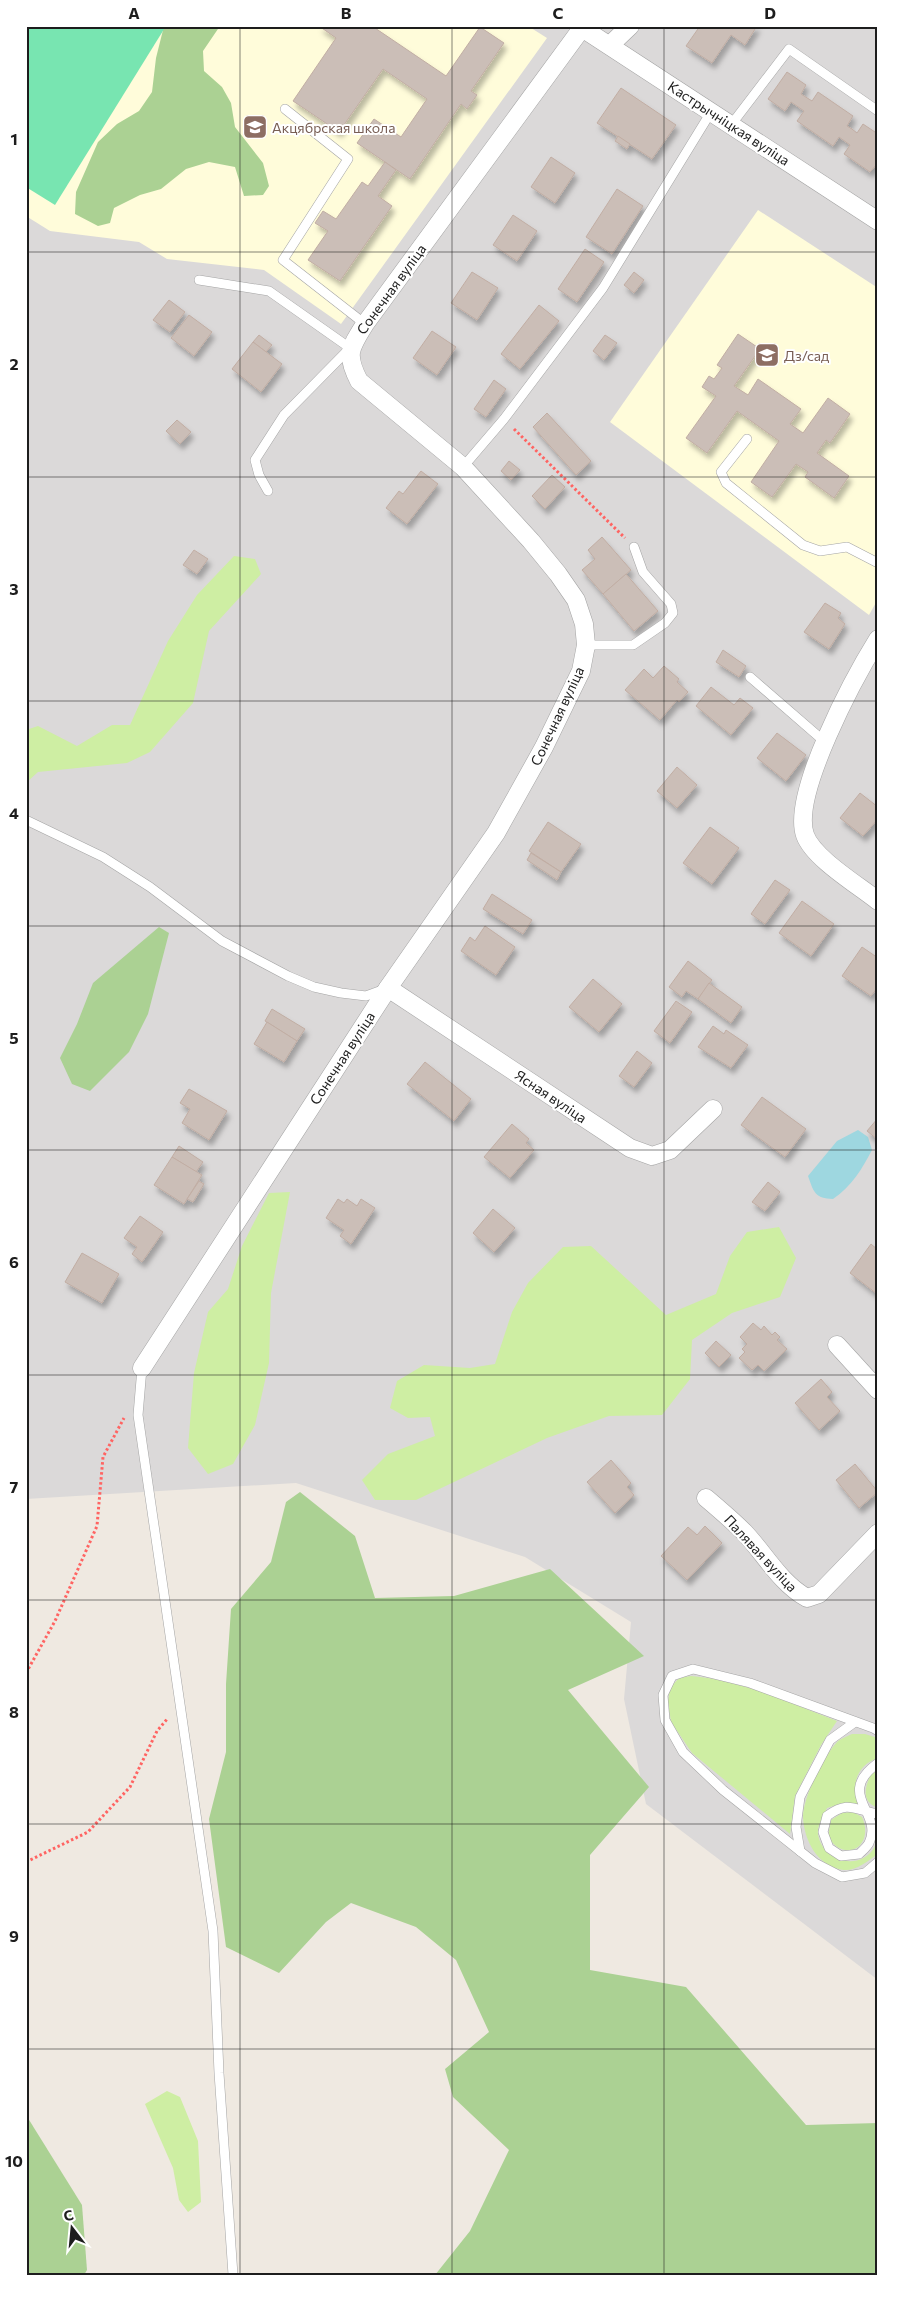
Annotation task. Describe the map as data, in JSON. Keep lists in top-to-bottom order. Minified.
{"streets":{"street":["Кастрычніцкая вуліца","Сонечная вуліца","Ясная вуліца","Палявая вуліца"]},"crossings":[["Кастрычніцкая вуліца","Сонечная вуліца"],["Сонечная вуліца","Ясная вуліца"]],"places":{"school or university":["Акцябрская школа","Дз/сад"]},"north":"top","grid":{"columns":["A","B","C","D"],"rows":["1","2","3","4","5","6","7","8","9","10"]}}
